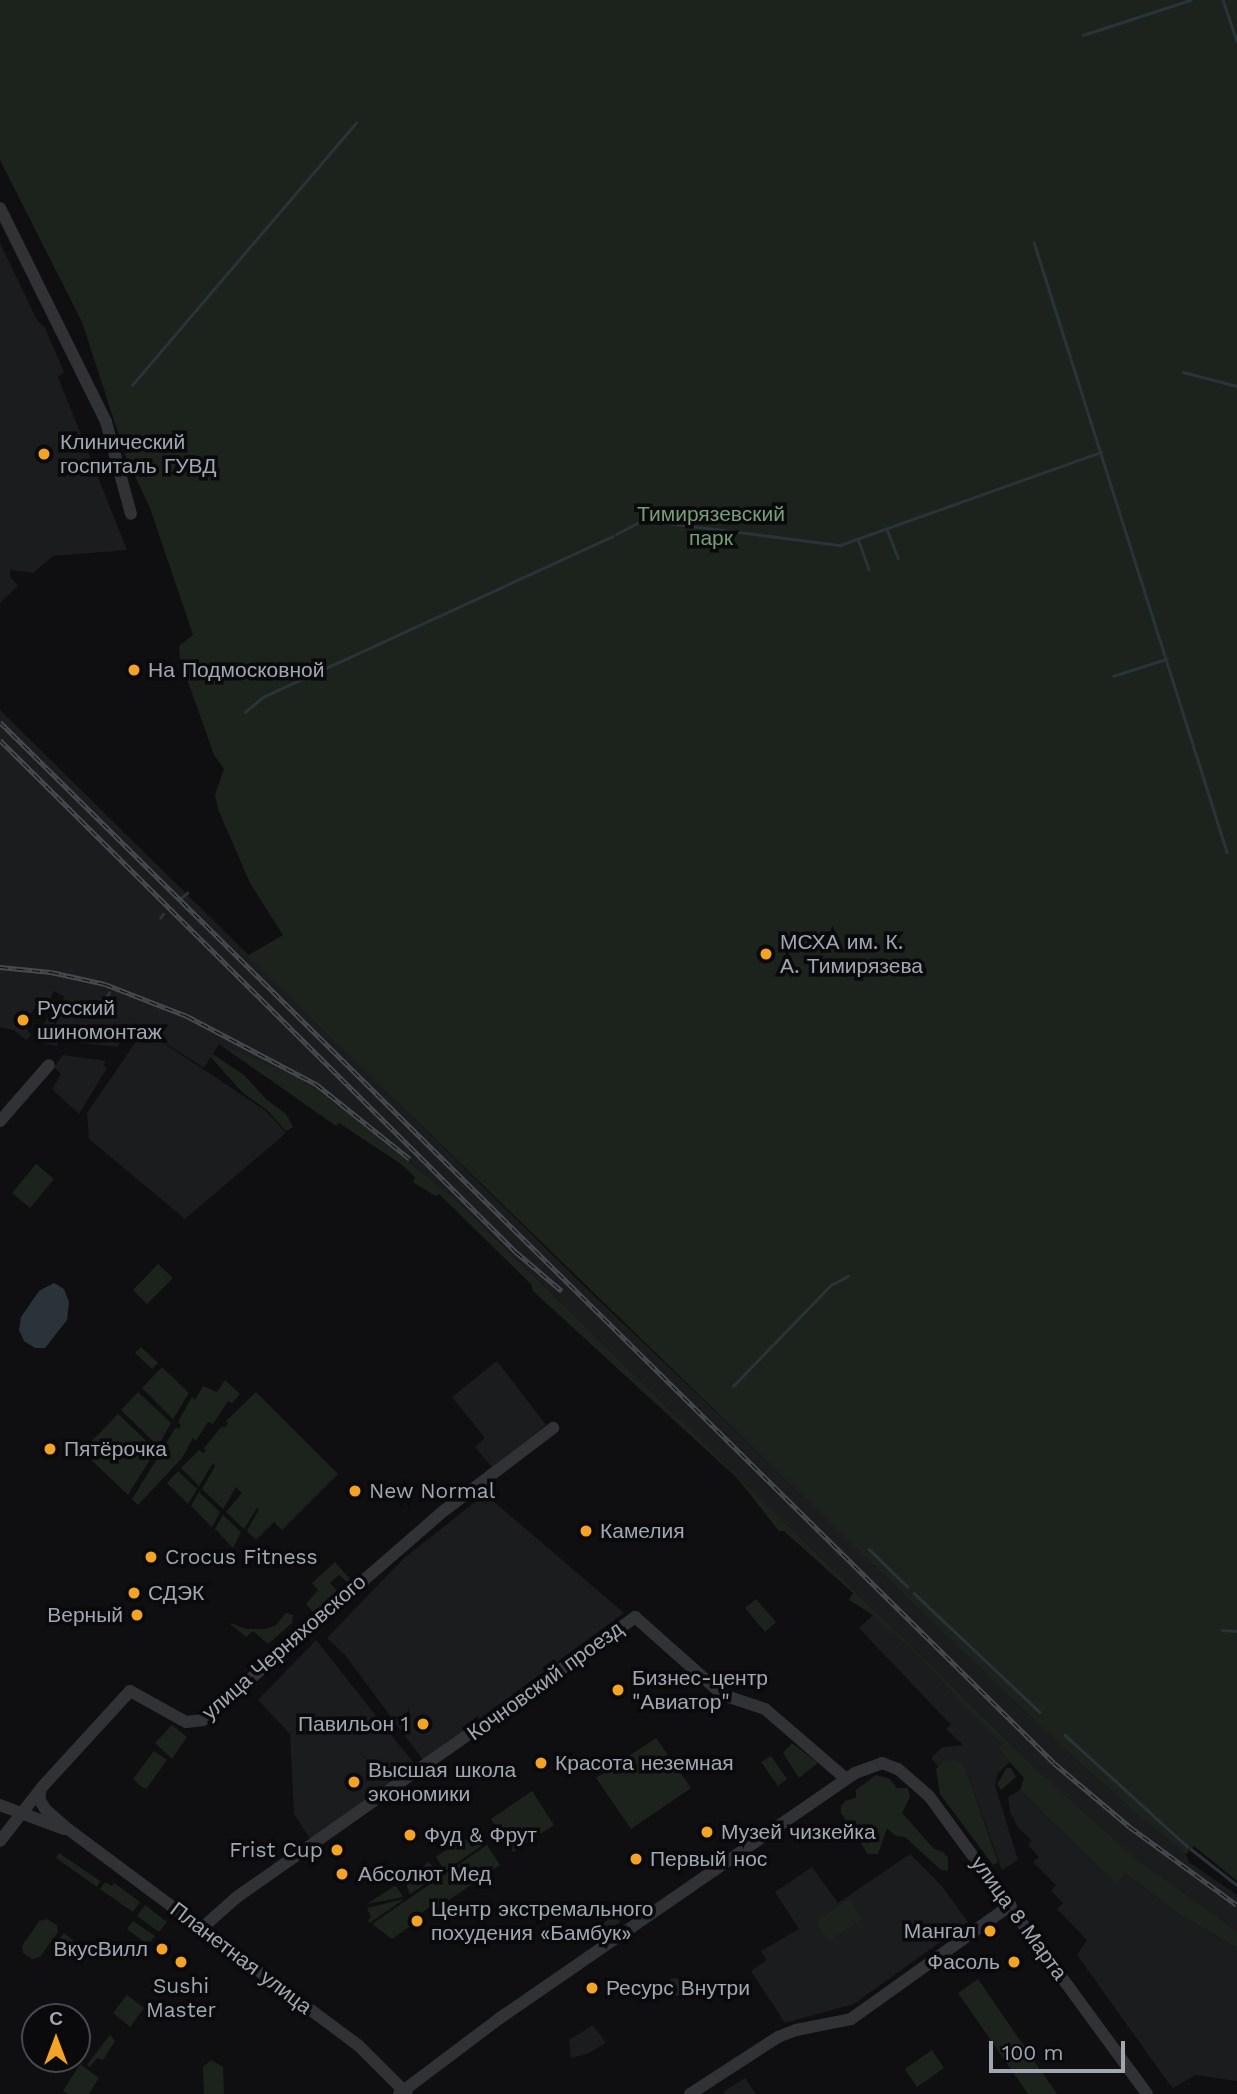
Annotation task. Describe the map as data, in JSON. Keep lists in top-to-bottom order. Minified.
{"streets":{"street":["улица Черняховского","Кочновский проезд","улица 8 Марта","Планетная улица"]},"crossings":[["улица Черняховского","Планетная улица"],["Кочновский проезд","улица 8 Марта"],["Кочновский проезд","Планетная улица"]],"parks":["Тимирязевский парк"],"places":["Клинический госпиталь ГУВД","На Подмосковной","МСХА им. К. А. Тимирязева","Русский шиномонтаж","Пятёрочка","New Normal","Камелия","Crocus Fitness","СДЭК","Верный","Бизнес-центр \"Авиатор\"","Павильон 1","Красота неземная","Высшая школа экономики","Музей чизкейка","Фуд & Фрут","Frist Cup","Первый нос","Абсолют Мед","Центр экстремального похудения «Бамбук»","Мангал","ВкусВилл","Sushi Master","Фасоль","Ресурс Внутри"],"scale_bar":"100 m","north":"top"}
